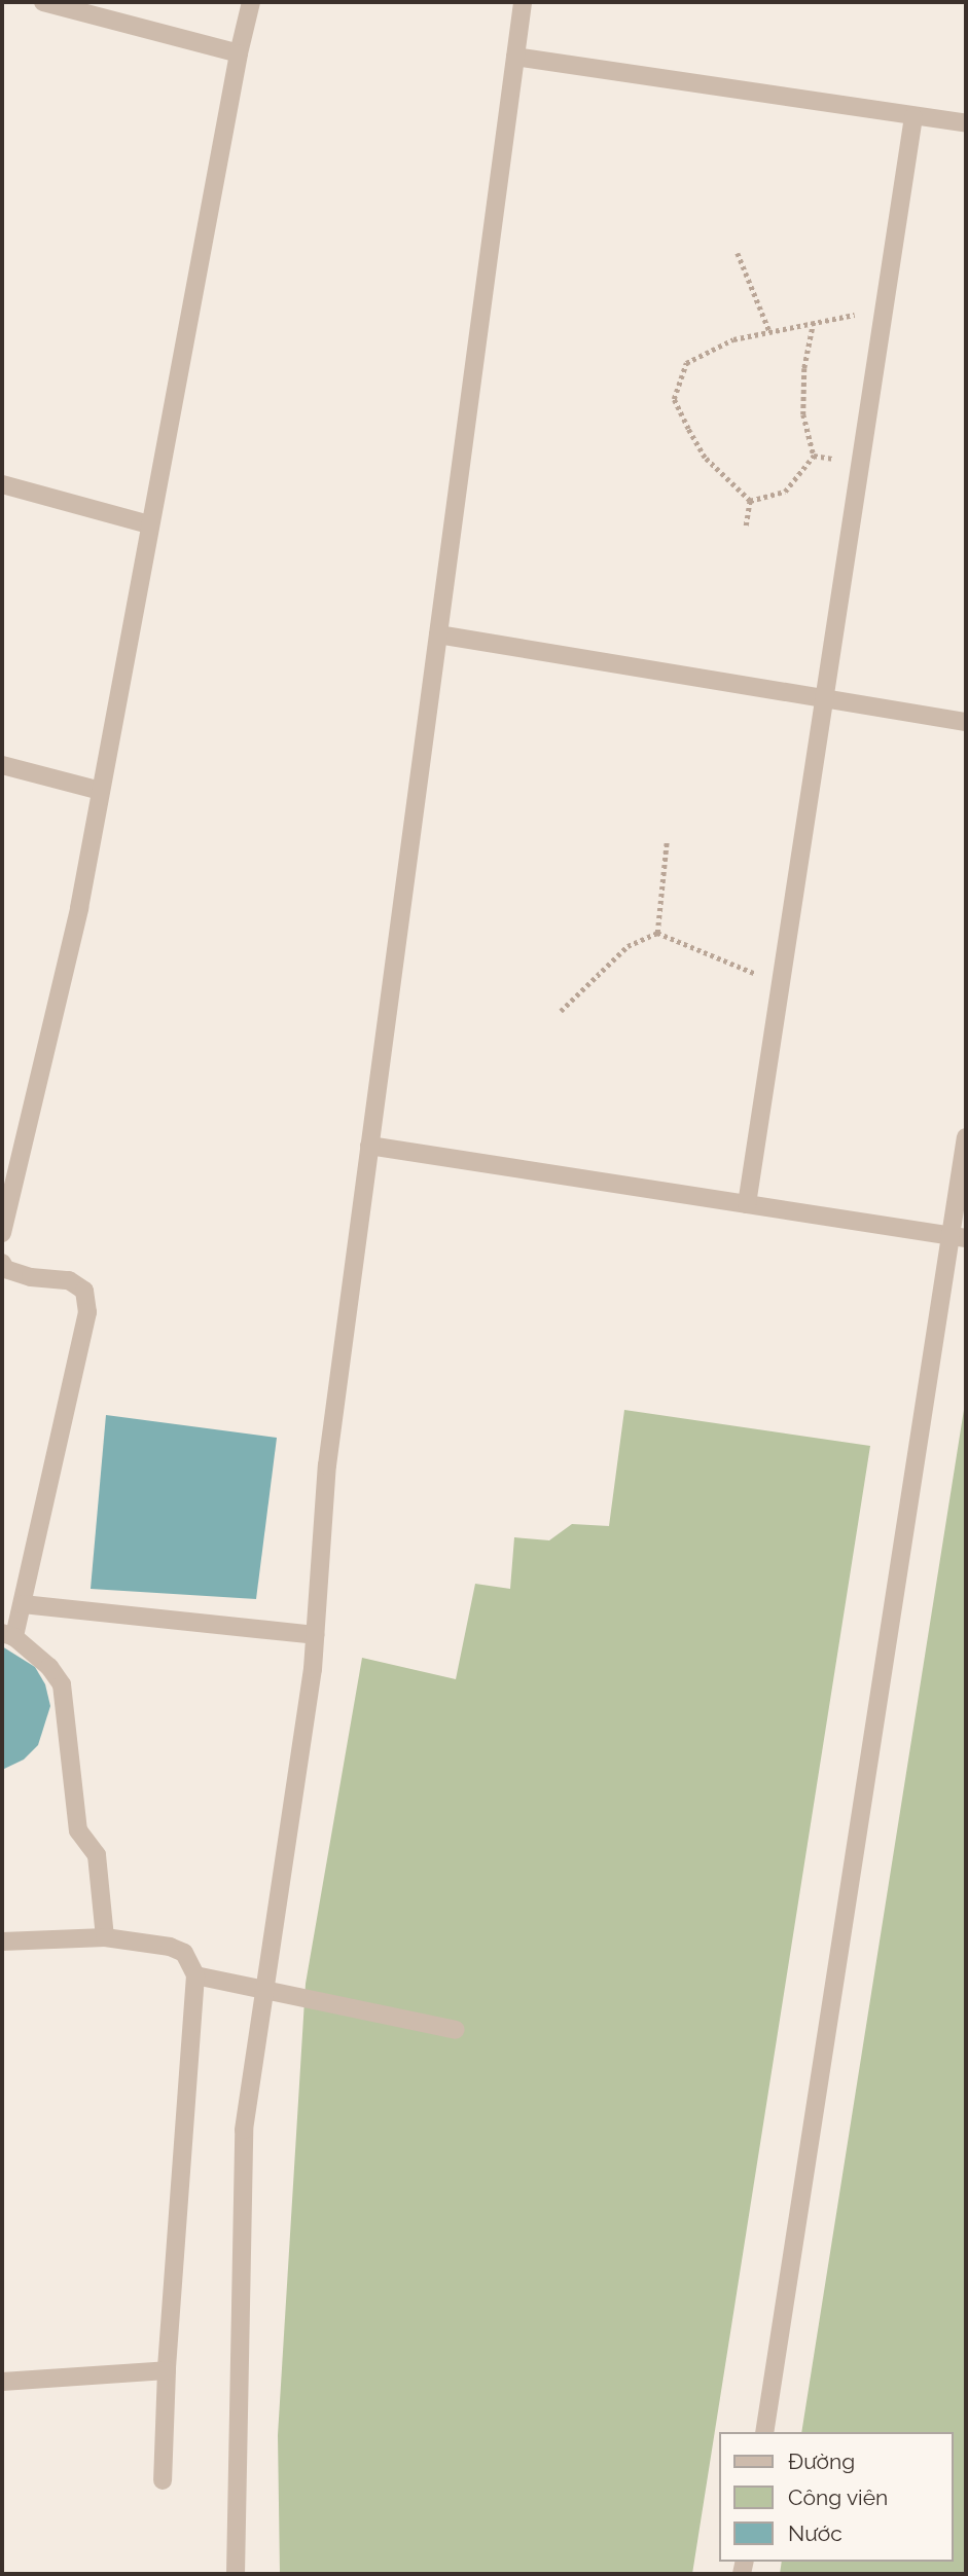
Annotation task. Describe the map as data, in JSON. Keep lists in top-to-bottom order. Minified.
{"legend":["Đường","Công viên","Nước"]}
